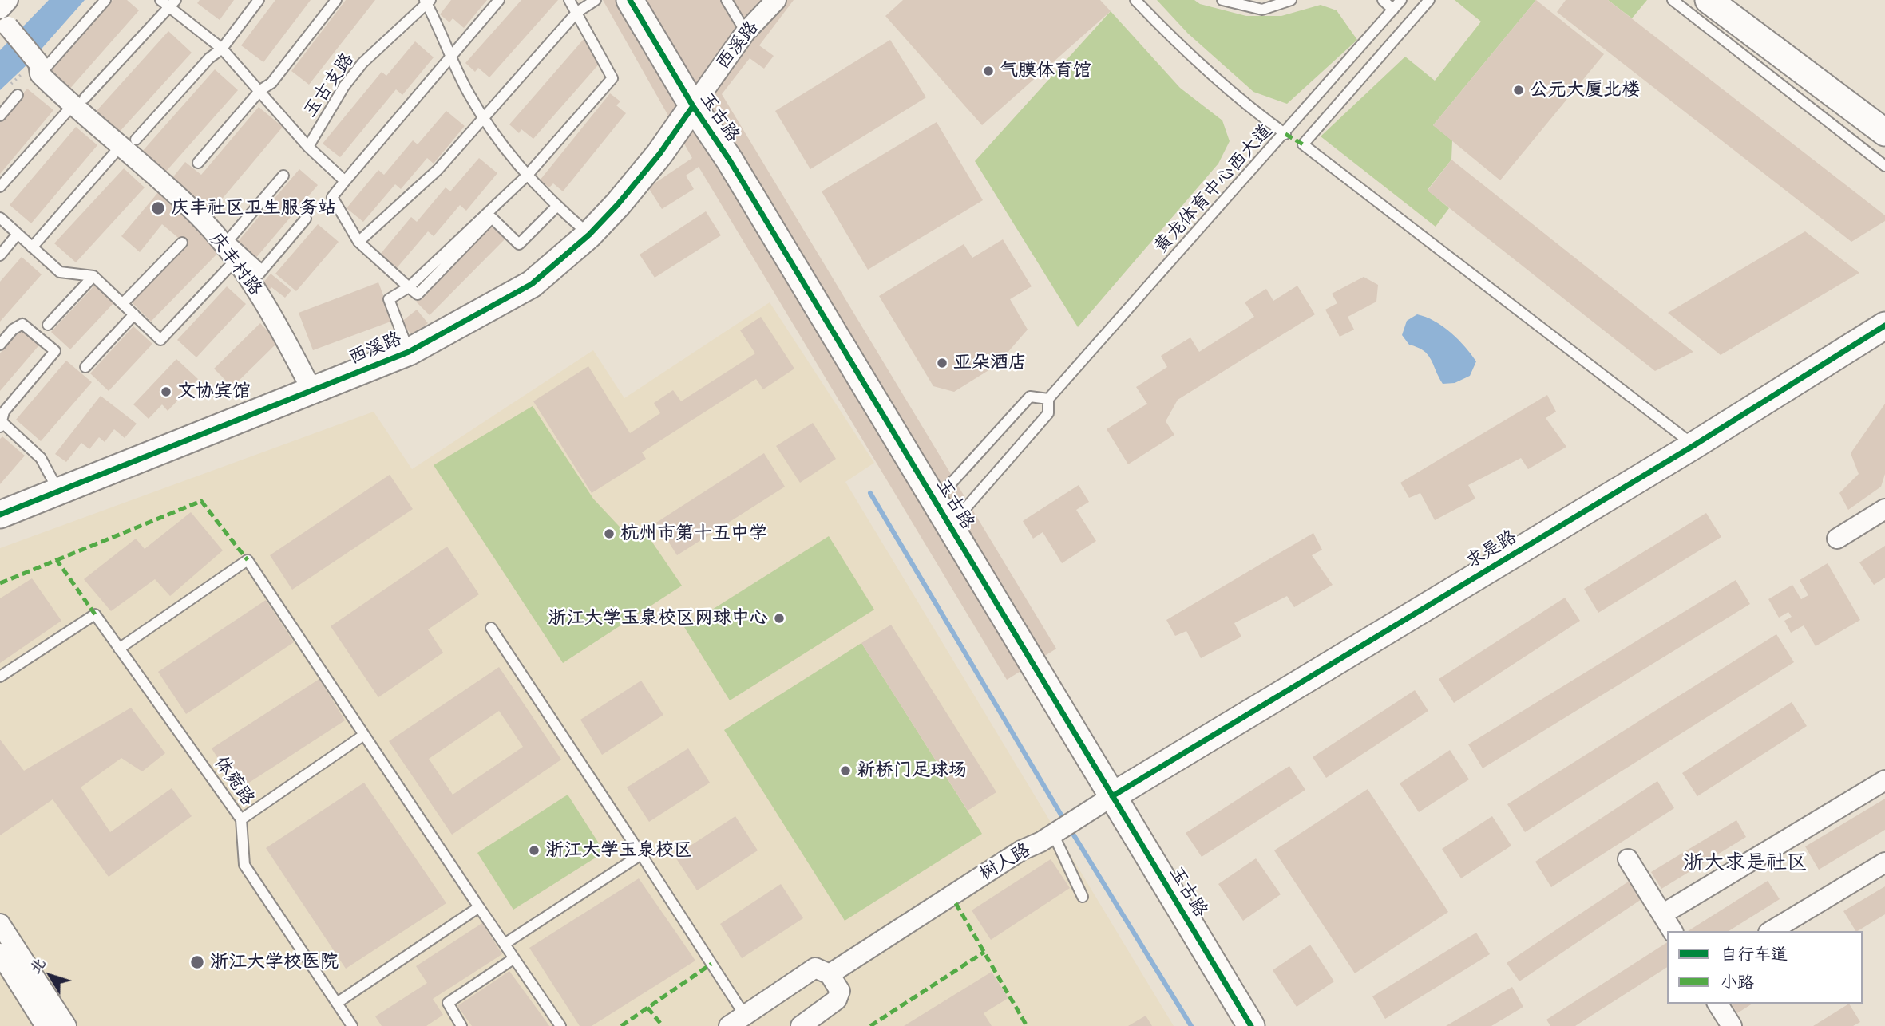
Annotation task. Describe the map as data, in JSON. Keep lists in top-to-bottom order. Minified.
{"streets":{"main road":["西溪路","玉古路","求是路"],"street":["庆丰村路","树人路"],"lane":["玉古支路","黄龙体育中心西大道","体菀路"]},"crossings":[["西溪路","玉古路"],["西溪路","庆丰村路"],["玉古路","黄龙体育中心西大道"],["玉古路","求是路"],["玉古路","树人路"],["求是路","树人路"]],"districts":["浙大求是社区"],"places":["气膜体育馆","公元大厦北楼","庆丰社区卫生服务站","亚朵酒店","文协宾馆","杭州市第十五中学","浙江大学玉泉校区网球中心","新桥门足球场","浙江大学玉泉校区","浙江大学校医院"],"legend":["自行车道","小路"],"north":"top left"}
